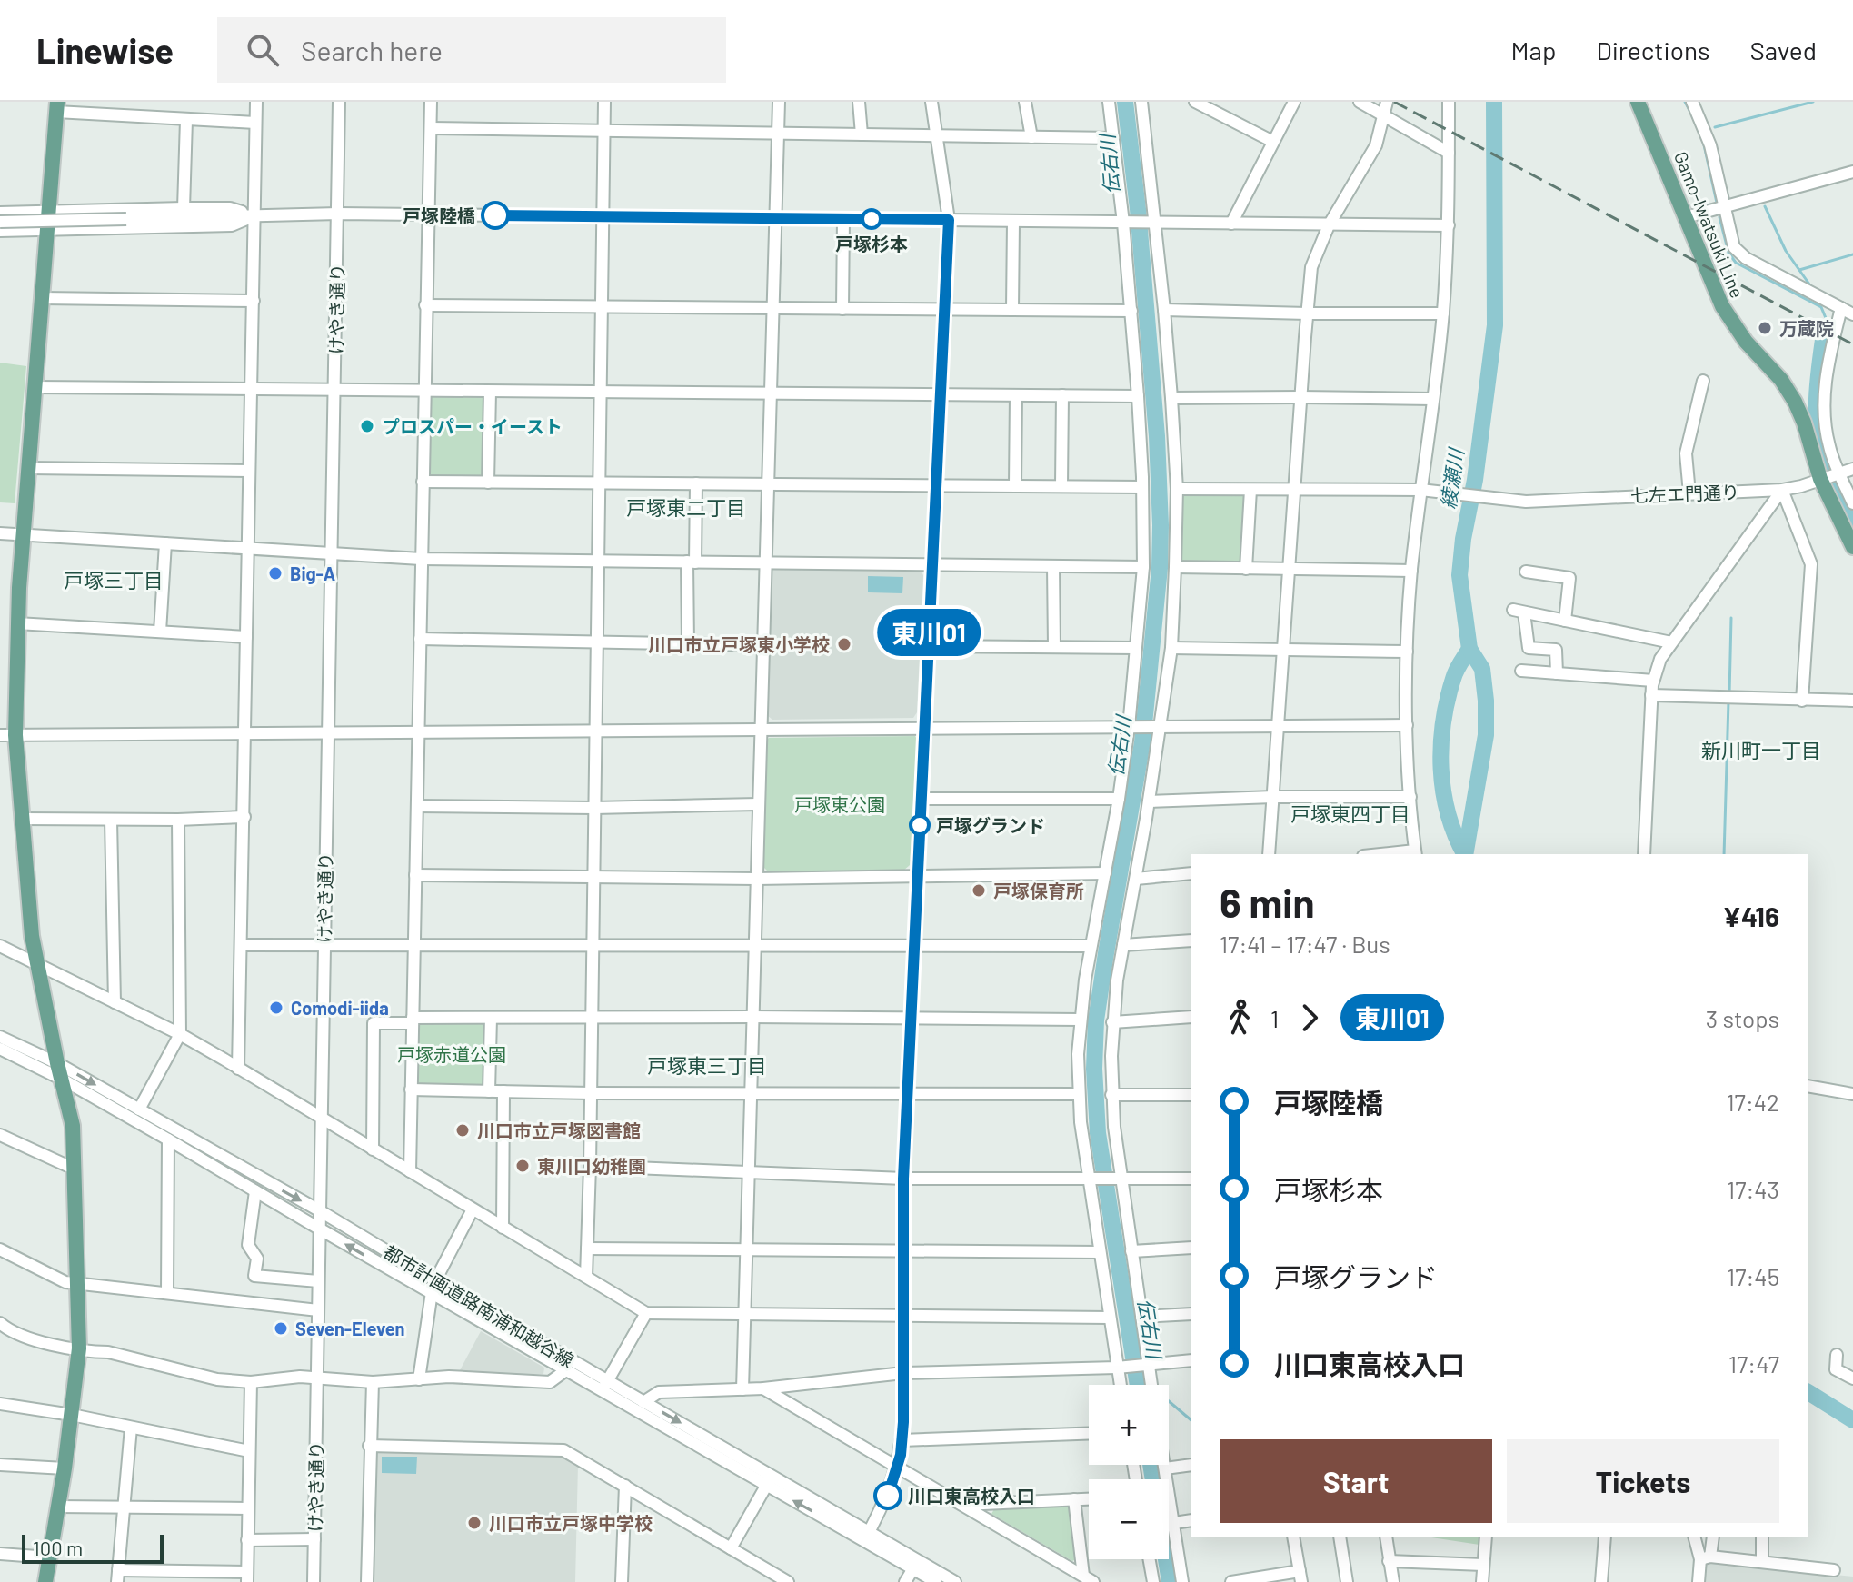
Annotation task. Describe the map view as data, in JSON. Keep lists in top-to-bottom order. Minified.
{"streets":{"main road":["Gamo-Iwatsuki Line"],"street":["けやき通り","七左エ門通り","都市計画道路南浦和越谷線"]},"crossings":[["Gamo-Iwatsuki Line","七左エ門通り"],["けやき通り","都市計画道路南浦和越谷線"]],"districts":["戸塚東二丁目","戸塚三丁目","新川町一丁目","戸塚東四丁目","戸塚東三丁目"],"water":["伝右川","綾瀬川"],"parks":["戸塚東公園","戸塚赤道公園"],"places":["戸塚陸橋","戸塚杉本","万蔵院","プロスパー・イースト","Big-A","川口市立戸塚東小学校","戸塚グランド","戸塚保育所","Comodi-iida","川口市立戸塚図書館","東川口幼稚園","Seven-Eleven","川口東高校入口","川口市立戸塚中学校"],"lines":["bus line 東川01"],"scale_bar":"100 m","page":{"header":"Linewise","search":"Search here","nav":["Map","Directions","Saved"],"on_map":"東川01","heading":["6 min","17:41 – 17:47 · Bus","¥416"],"legs":["1","東川01","3 stops"],"list":[{"name":"戸塚陸橋","value":"17:42"},{"name":"戸塚杉本","value":"17:43"},{"name":"戸塚グランド","value":"17:45"},{"name":"川口東高校入口","value":"17:47"}],"map_buttons":["+","−"],"buttons":["Start","Tickets"],"scale":"100 m"}}
